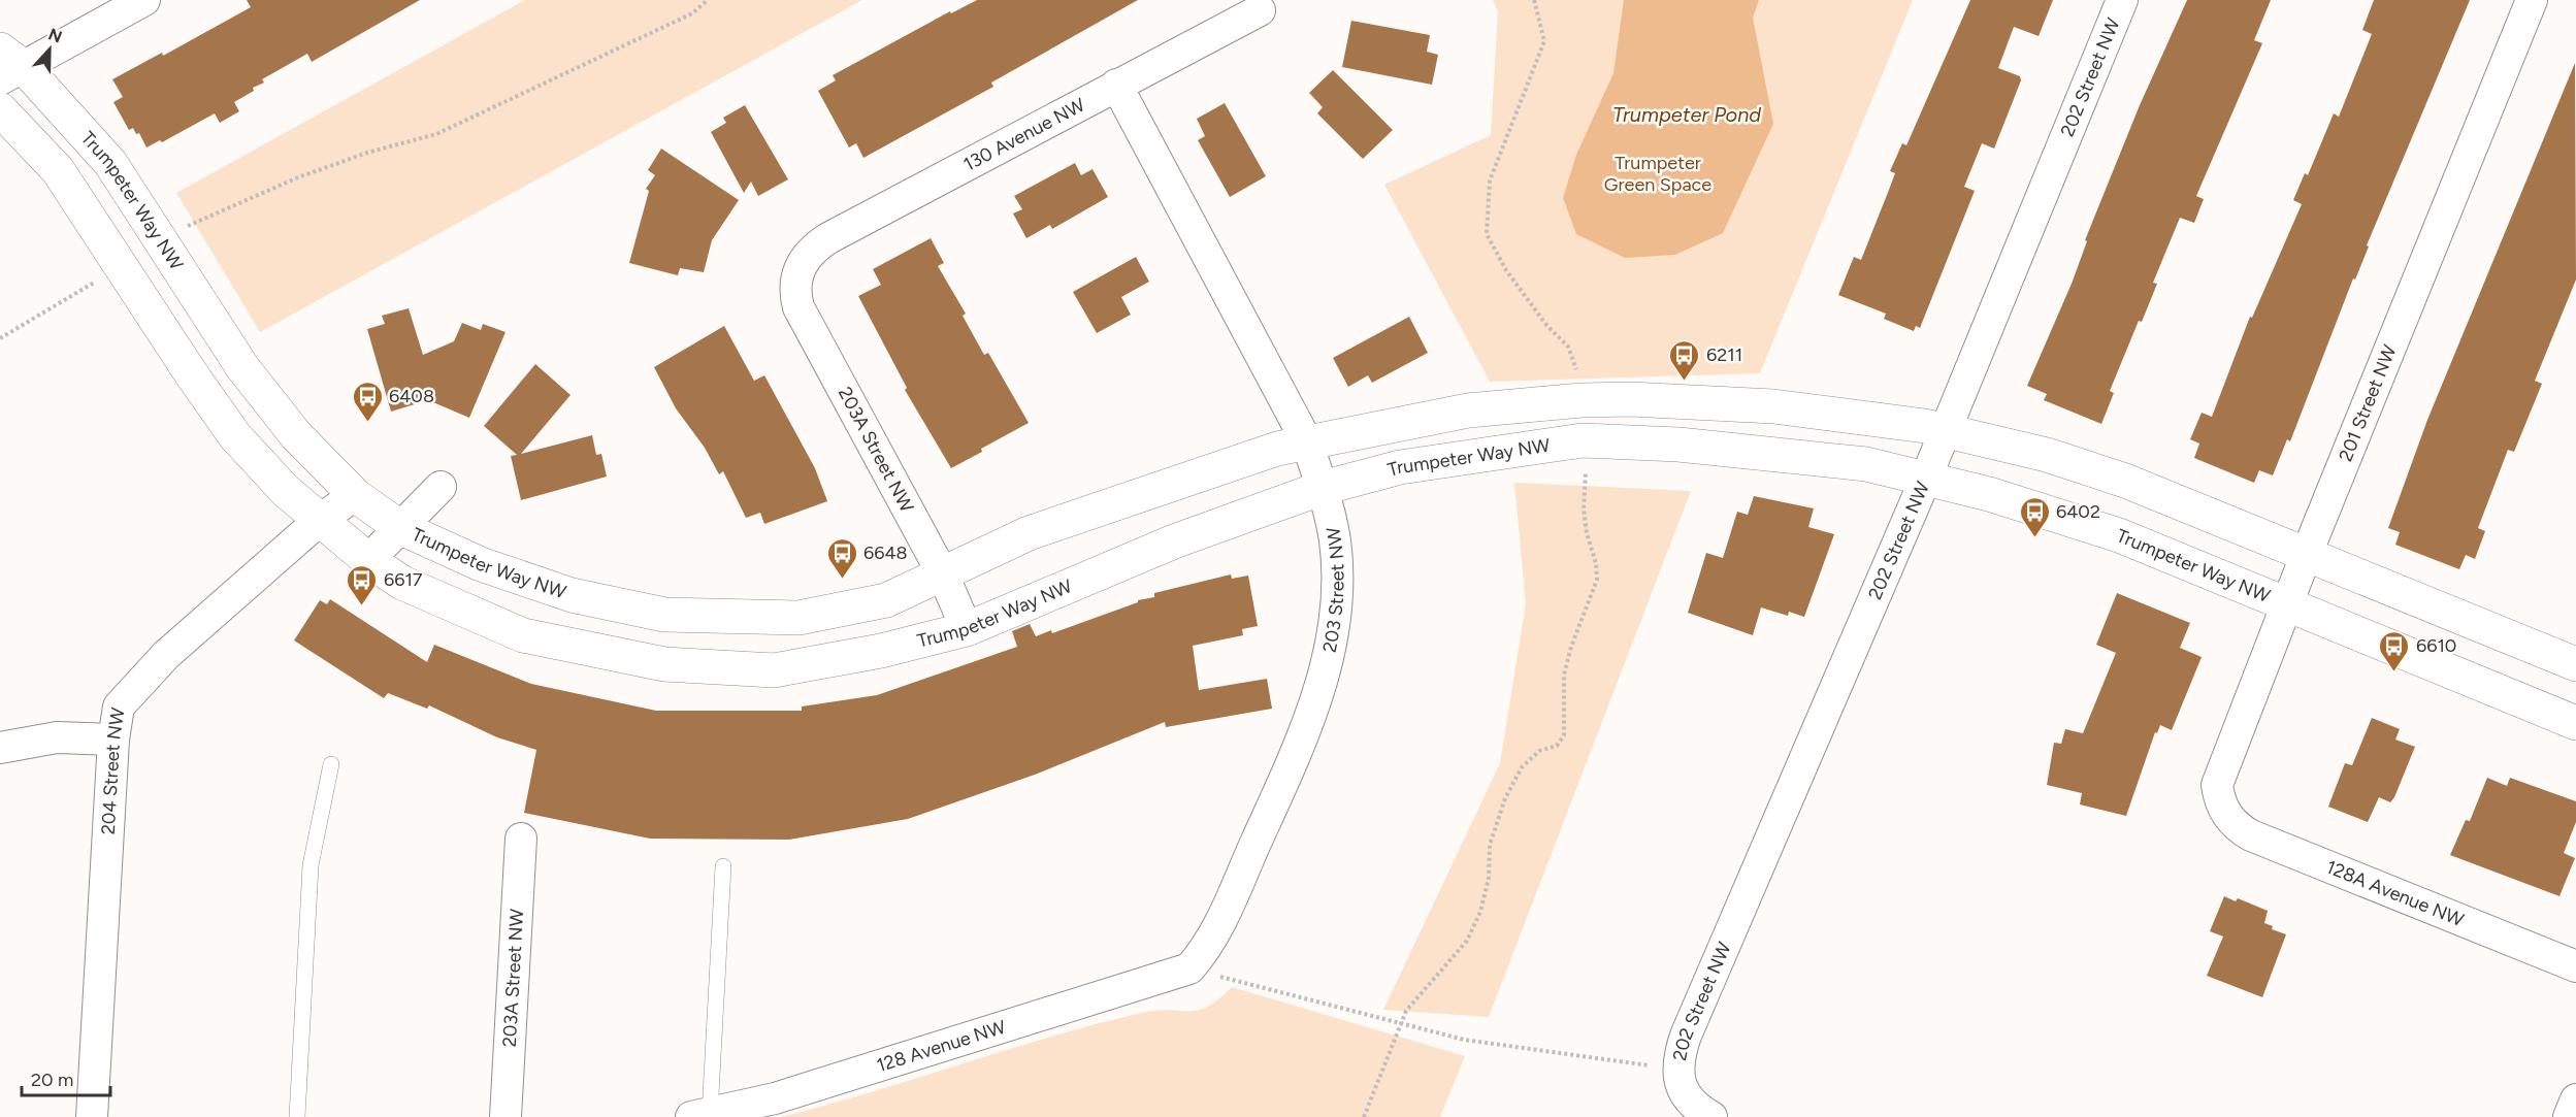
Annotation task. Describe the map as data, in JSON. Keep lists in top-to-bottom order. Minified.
{"streets":{"street":["202 Street NW","130 Avenue NW","Trumpeter Way NW","201 Street NW","203A Street NW","203 Street NW","204 Street NW","128A Avenue NW","128 Avenue NW"]},"crossings":[["202 Street NW","Trumpeter Way NW"],["130 Avenue NW","203A Street NW"],["130 Avenue NW","203 Street NW"],["Trumpeter Way NW","201 Street NW"],["Trumpeter Way NW","203A Street NW"],["Trumpeter Way NW","203 Street NW"],["Trumpeter Way NW","204 Street NW"],["201 Street NW","128A Avenue NW"],["203 Street NW","128 Avenue NW"]],"water":["Trumpeter Pond"],"parks":["Trumpeter Green Space"],"places":{"bus stop":["6211","6408","6402","6648","6617","6610"]},"scale_bar":"20 m","north":"top"}
